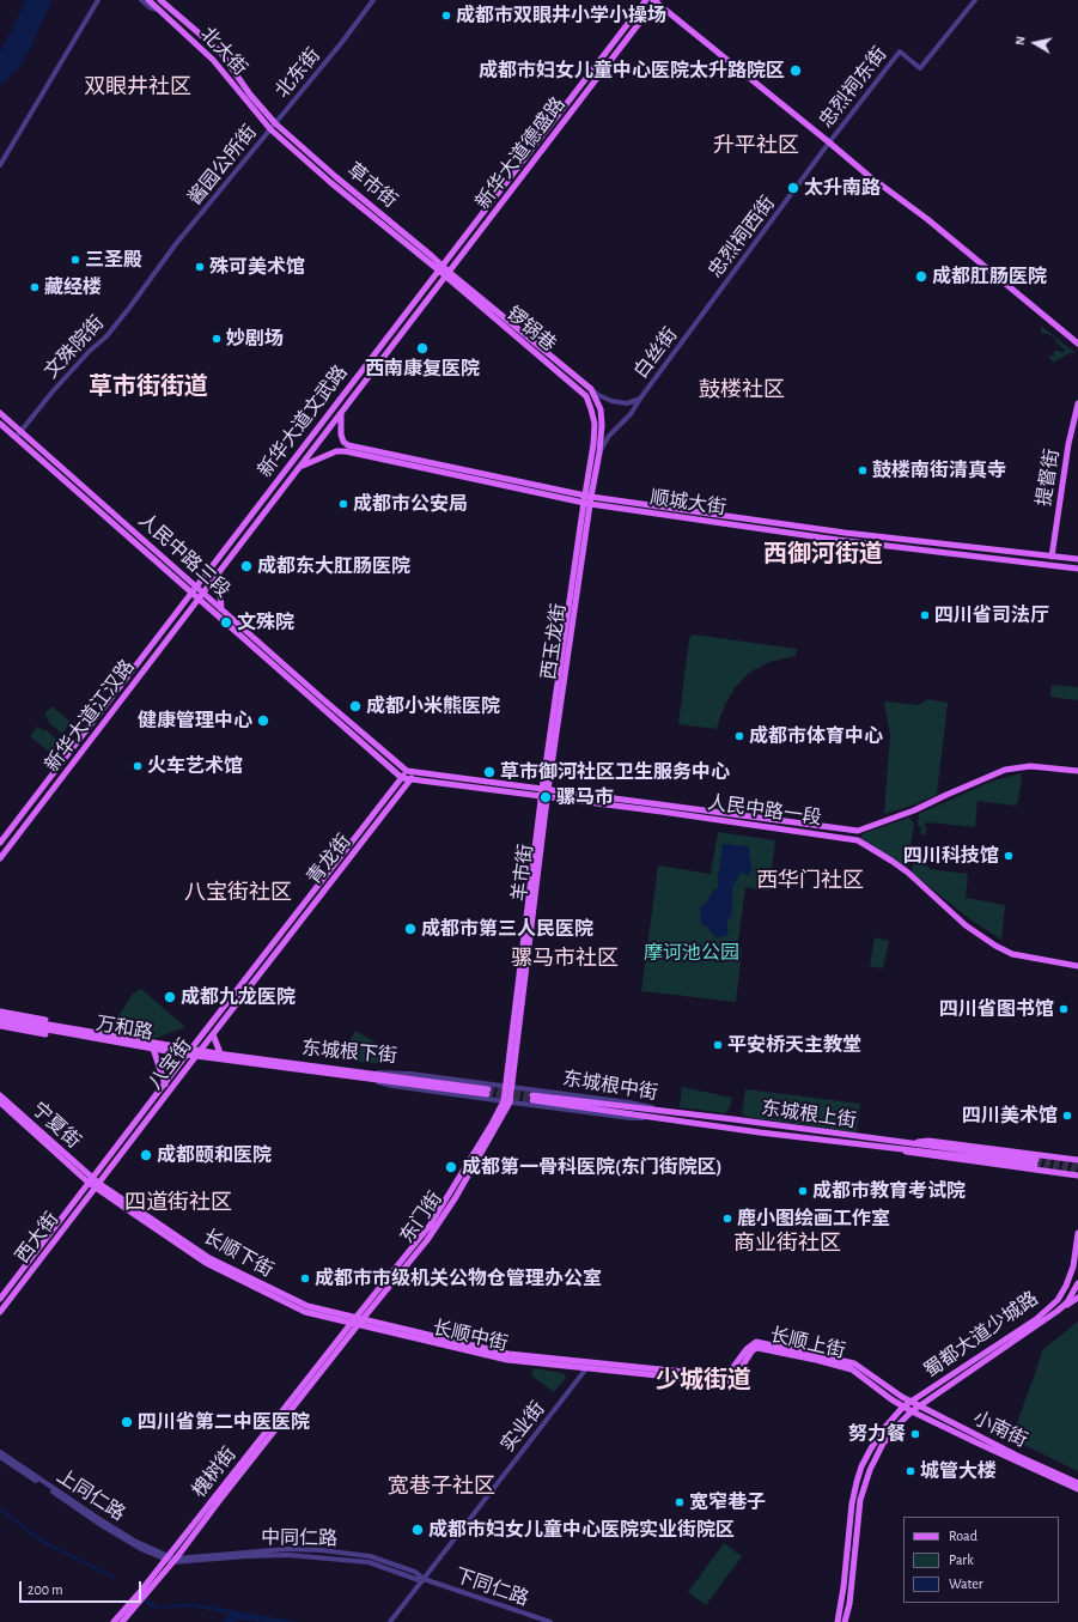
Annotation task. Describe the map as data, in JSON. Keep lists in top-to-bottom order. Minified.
{"streets":{"main road":["北大街","新华大道德盛路","草市街","锣锅巷","新华大道文武路","提督街","顺城大街","人民中路三段","西玉龙街","新华大道江汉路","人民中路一段","青龙街","羊市街","万和路","东城根下街","八宝街","东城根中街","东城根上街","宁夏街","东门街","西大街","长顺下街","蜀都大道少城路","长顺中街","长顺上街","小南街","槐树街"],"street":["北东街","忠烈祠东街","酱园公所街","忠烈祠西街","文殊院街","白丝街","实业街","上同仁路","下同仁路"]},"crossings":[["北大街","北东街"],["北大街","酱园公所街"],["北大街","草市街"],["北东街","酱园公所街"],["北东街","草市街"],["忠烈祠东街","忠烈祠西街"],["新华大道德盛路","草市街"],["新华大道德盛路","锣锅巷"],["新华大道德盛路","新华大道文武路"],["酱园公所街","草市街"],["酱园公所街","文殊院街"],["草市街","锣锅巷"],["草市街","新华大道文武路"],["忠烈祠西街","白丝街"],["锣锅巷","白丝街"],["锣锅巷","新华大道文武路"],["锣锅巷","顺城大街"],["锣锅巷","西玉龙街"],["文殊院街","人民中路三段"],["新华大道文武路","顺城大街"],["新华大道文武路","人民中路三段"],["新华大道文武路","新华大道江汉路"],["提督街","顺城大街"],["顺城大街","西玉龙街"],["人民中路三段","新华大道江汉路"],["人民中路三段","人民中路一段"],["人民中路三段","青龙街"],["西玉龙街","人民中路一段"],["西玉龙街","羊市街"],["人民中路一段","青龙街"],["人民中路一段","羊市街"],["青龙街","八宝街"],["羊市街","东城根下街"],["羊市街","东城根中街"],["羊市街","东门街"],["万和路","东城根下街"],["万和路","八宝街"],["东城根下街","八宝街"],["东城根下街","东城根中街"],["东城根下街","东门街"],["八宝街","宁夏街"],["八宝街","西大街"],["八宝街","长顺下街"],["东城根中街","东城根上街"],["东城根中街","东门街"],["宁夏街","西大街"],["宁夏街","长顺下街"],["东门街","长顺下街"],["东门街","长顺中街"],["东门街","槐树街"],["西大街","长顺下街"],["长顺下街","长顺中街"],["长顺下街","槐树街"],["蜀都大道少城路","长顺上街"],["蜀都大道少城路","小南街"],["长顺中街","长顺上街"],["长顺中街","实业街"],["长顺中街","槐树街"],["长顺上街","实业街"],["长顺上街","小南街"],["实业街","下同仁路"],["槐树街","上同仁路"],["槐树街","下同仁路"],["上同仁路","下同仁路"]],"districts":["双眼井社区","升平社区","草市街街道","鼓楼社区","西御河街道","西华门社区","八宝街社区","骡马市社区","四道街社区","商业街社区","少城街道","宽巷子社区"],"parks":["摩诃池公园"],"places":["成都市双眼井小学小操场","成都市妇女儿童中心医院太升路院区","太升南路","三圣殿","殊可美术馆","成都肛肠医院","藏经楼","妙剧场","西南康复医院","鼓楼南街清真寺","成都市公安局","成都东大肛肠医院","四川省司法厅","文殊院","成都小米熊医院","健康管理中心","成都市体育中心","火车艺术馆","草市御河社区卫生服务中心","骡马市","四川科技馆","成都市第三人民医院","成都九龙医院","四川省图书馆","平安桥天主教堂","四川美术馆","成都颐和医院","成都第一骨科医院(东门街院区)","成都市教育考试院","鹿小图绘画工作室","成都市市级机关公物仓管理办公室","四川省第二中医医院","努力餐","城管大楼","宽窄巷子","成都市妇女儿童中心医院实业街院区"],"legend":["Road","Park","Water"],"scale_bar":"200 m","north":"left"}
